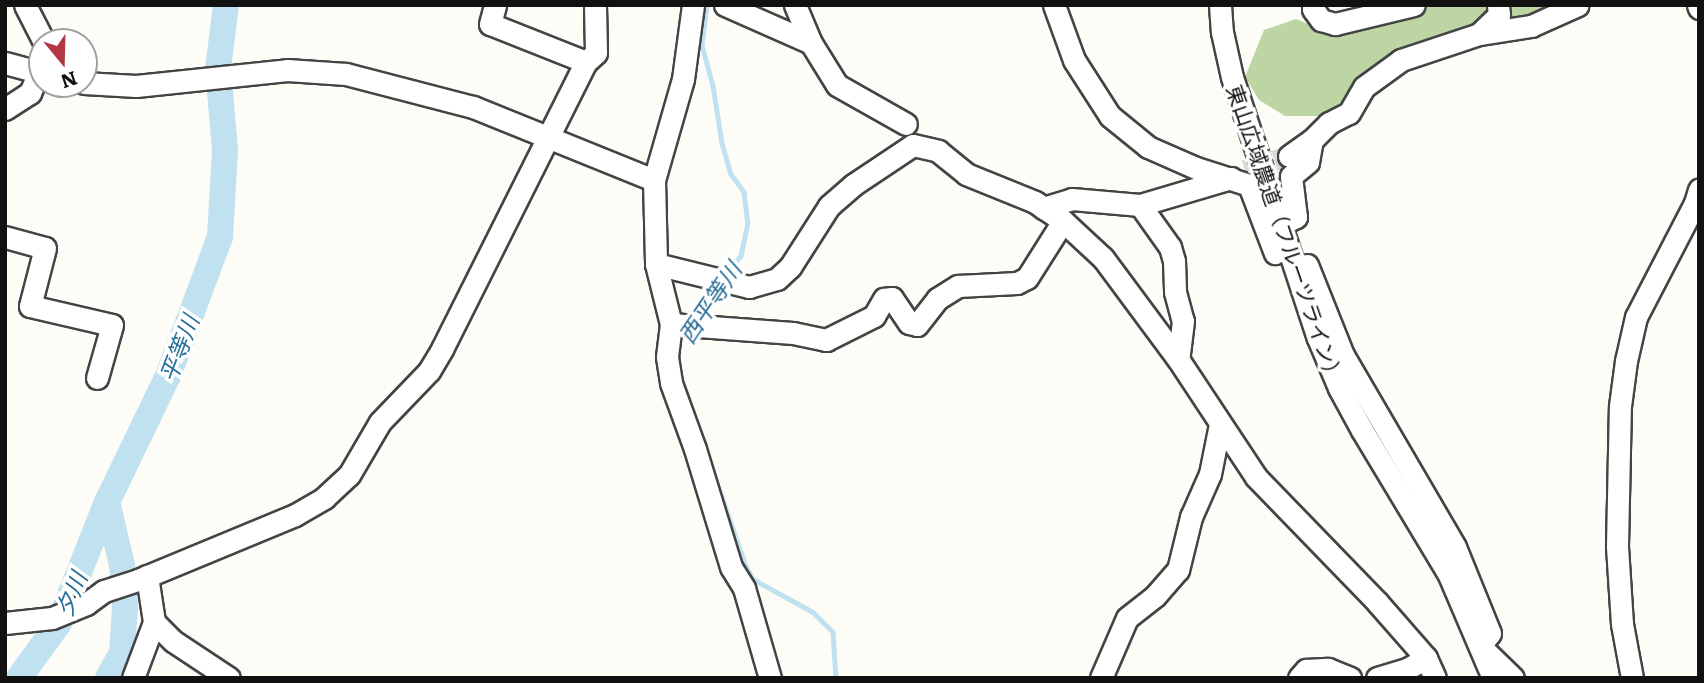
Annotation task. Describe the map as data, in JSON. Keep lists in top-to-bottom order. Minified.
{"streets":{"street":["東山広域農道（フルーツライン）"]},"water":["西平等川","平等川","夕川"],"north":"bottom"}
